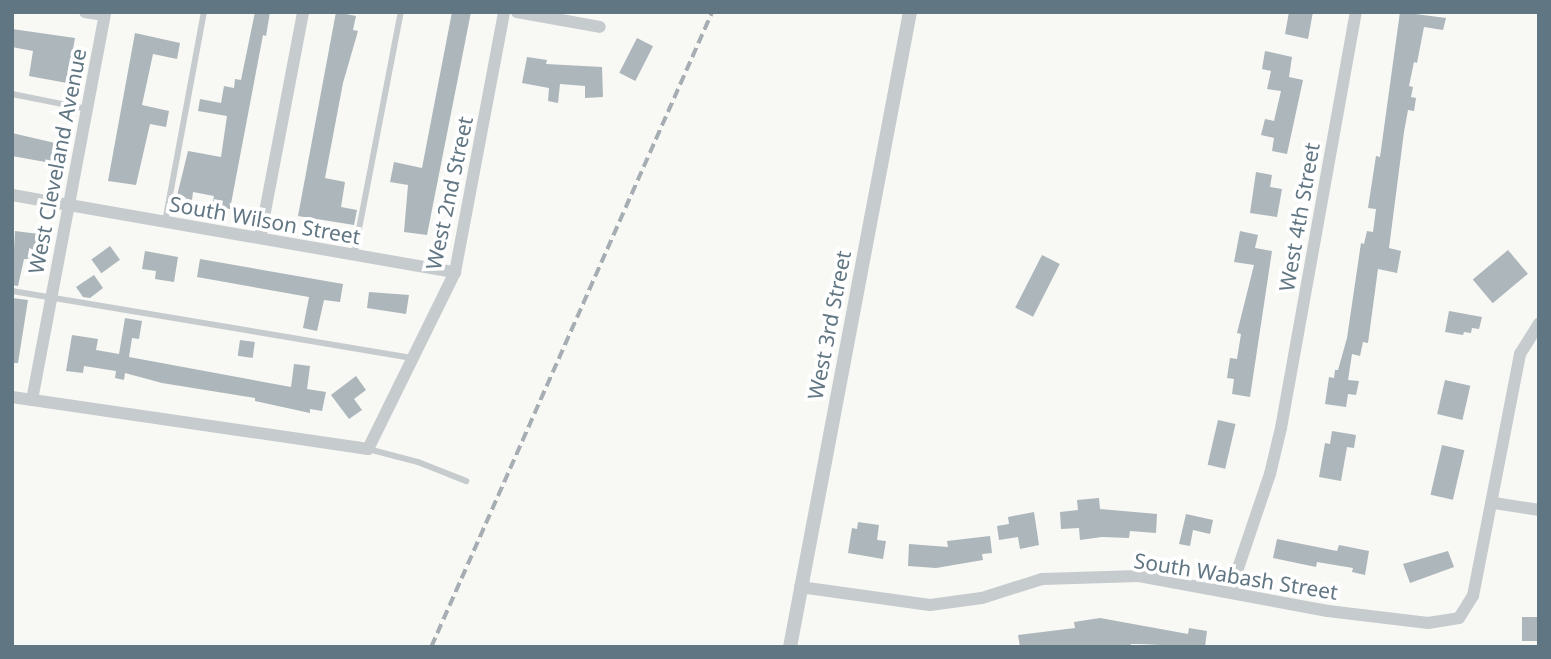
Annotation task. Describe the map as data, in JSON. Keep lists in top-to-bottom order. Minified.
{"streets":{"street":["West Cleveland Avenue","West 2nd Street","West 4th Street","South Wilson Street","West 3rd Street","South Wabash Street"]},"crossings":[["West Cleveland Avenue","South Wilson Street"],["West 2nd Street","South Wilson Street"],["West 4th Street","South Wabash Street"],["West 3rd Street","South Wabash Street"]]}
